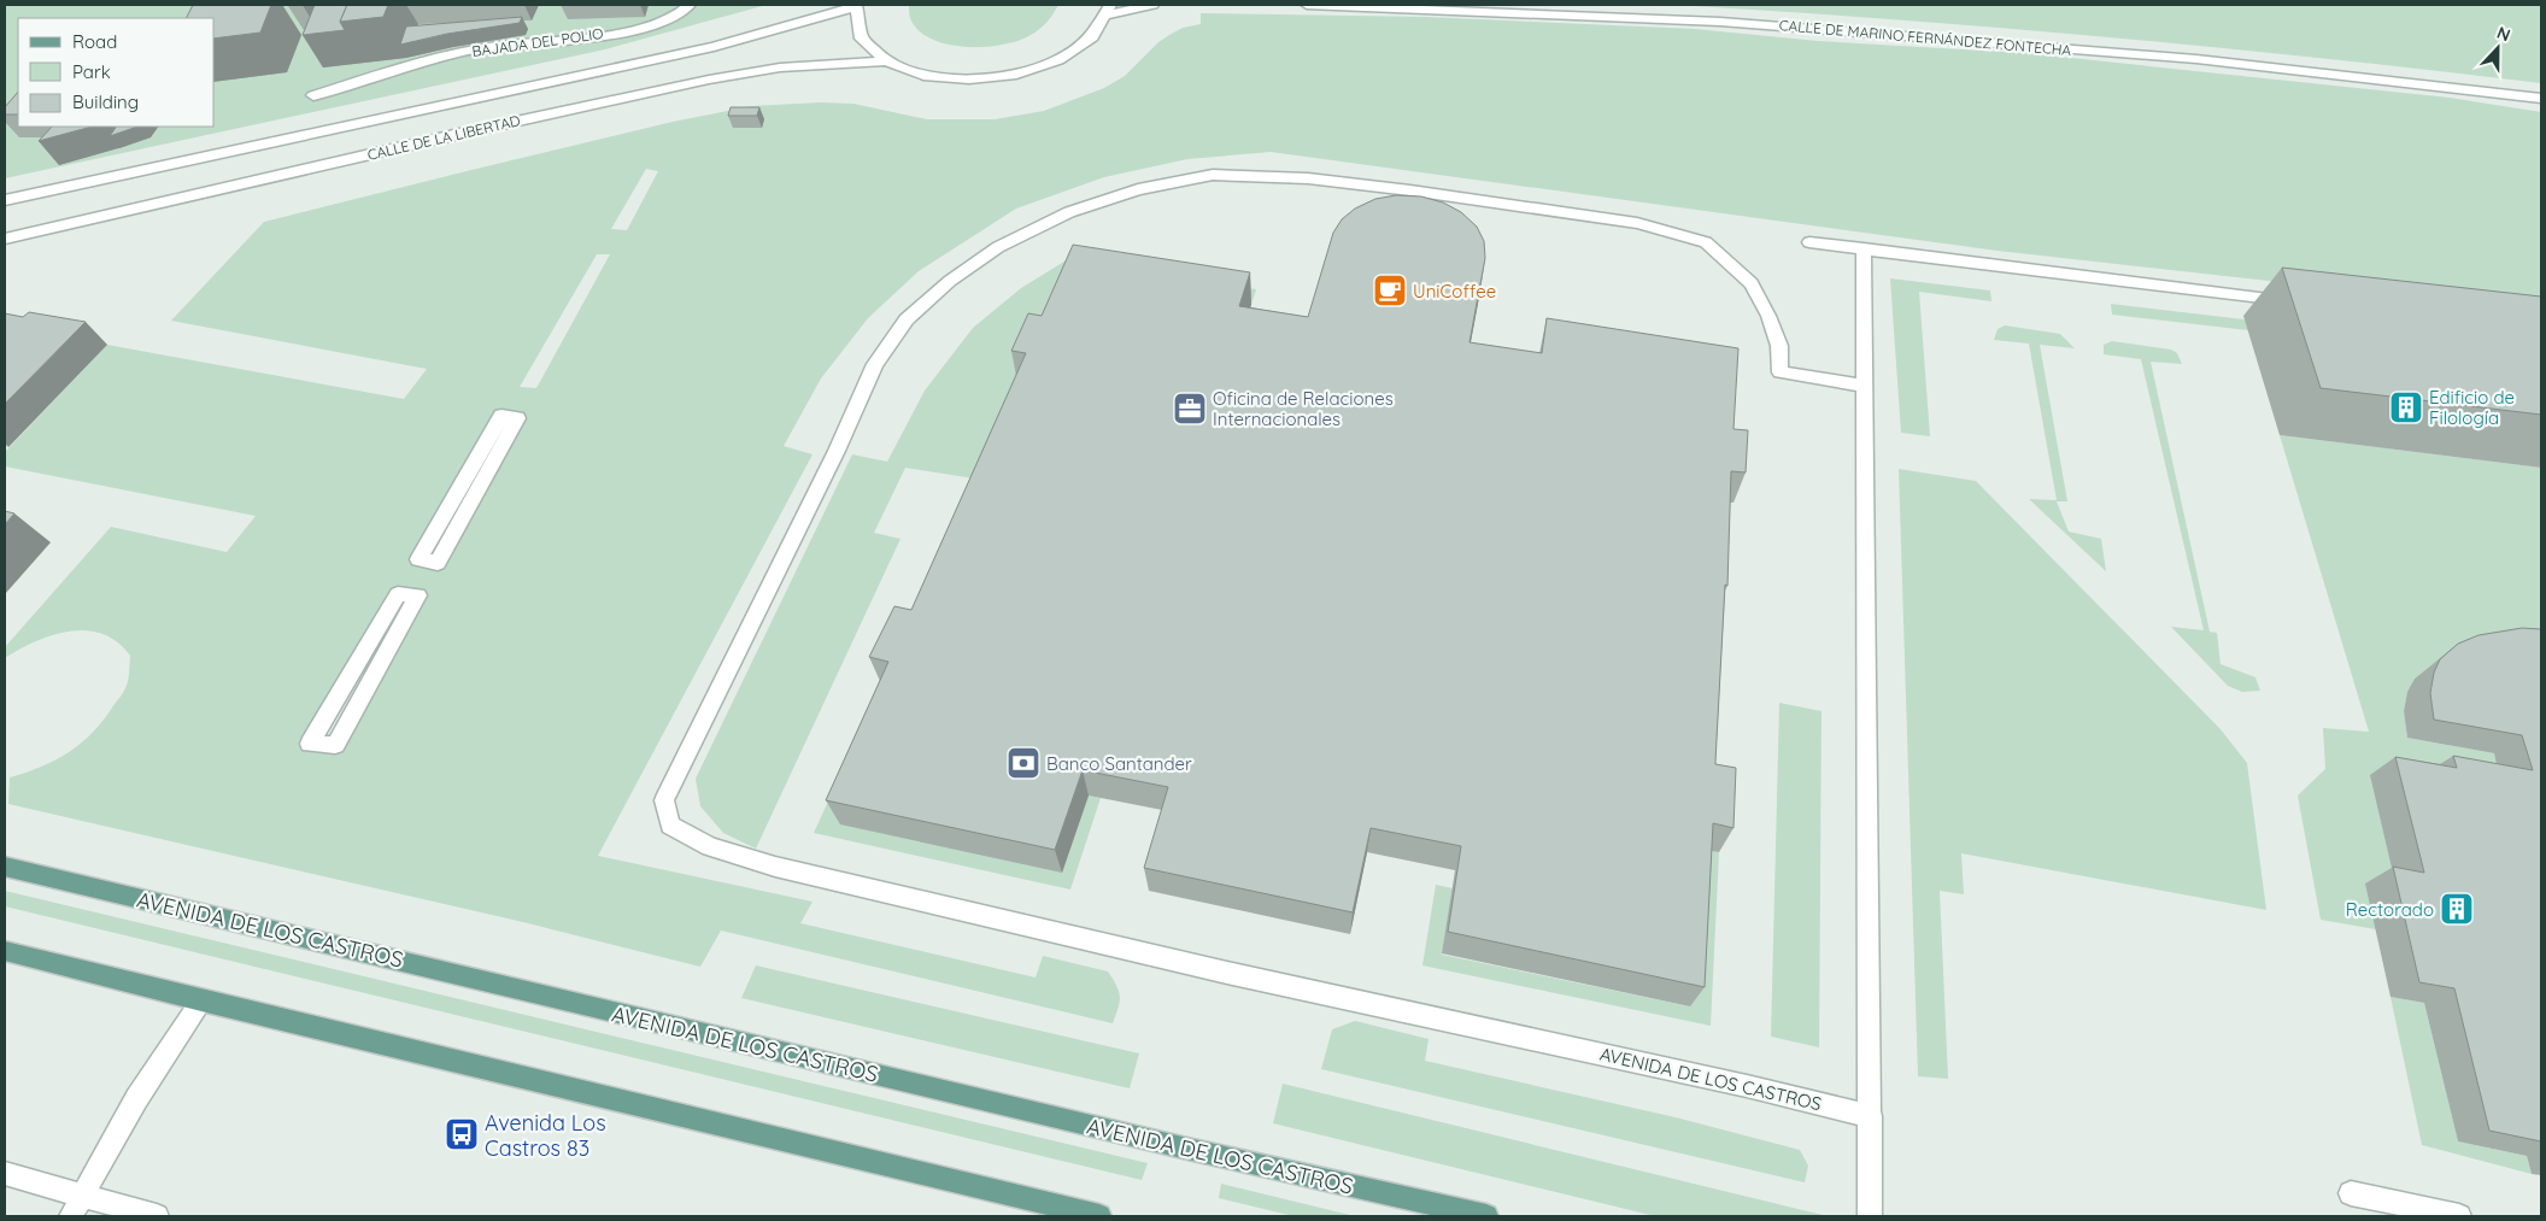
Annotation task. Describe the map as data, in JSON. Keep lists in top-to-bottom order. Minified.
{"streets":{"main road":["AVENIDA DE LOS CASTROS"],"street":["CALLE DE MARINO FERNÁNDEZ FONTECHA","BAJADA DEL POLIO","CALLE DE LA LIBERTAD"]},"places":{"cafe":["UniCoffee"],"building":["Edificio de Filología","Rectorado"],"office":["Oficina de Relaciones Internacionales"],"bank":["Banco Santander"],"bus stop":["Avenida Los Castros 83"]},"legend":["Road","Park","Building"],"north":"top"}
